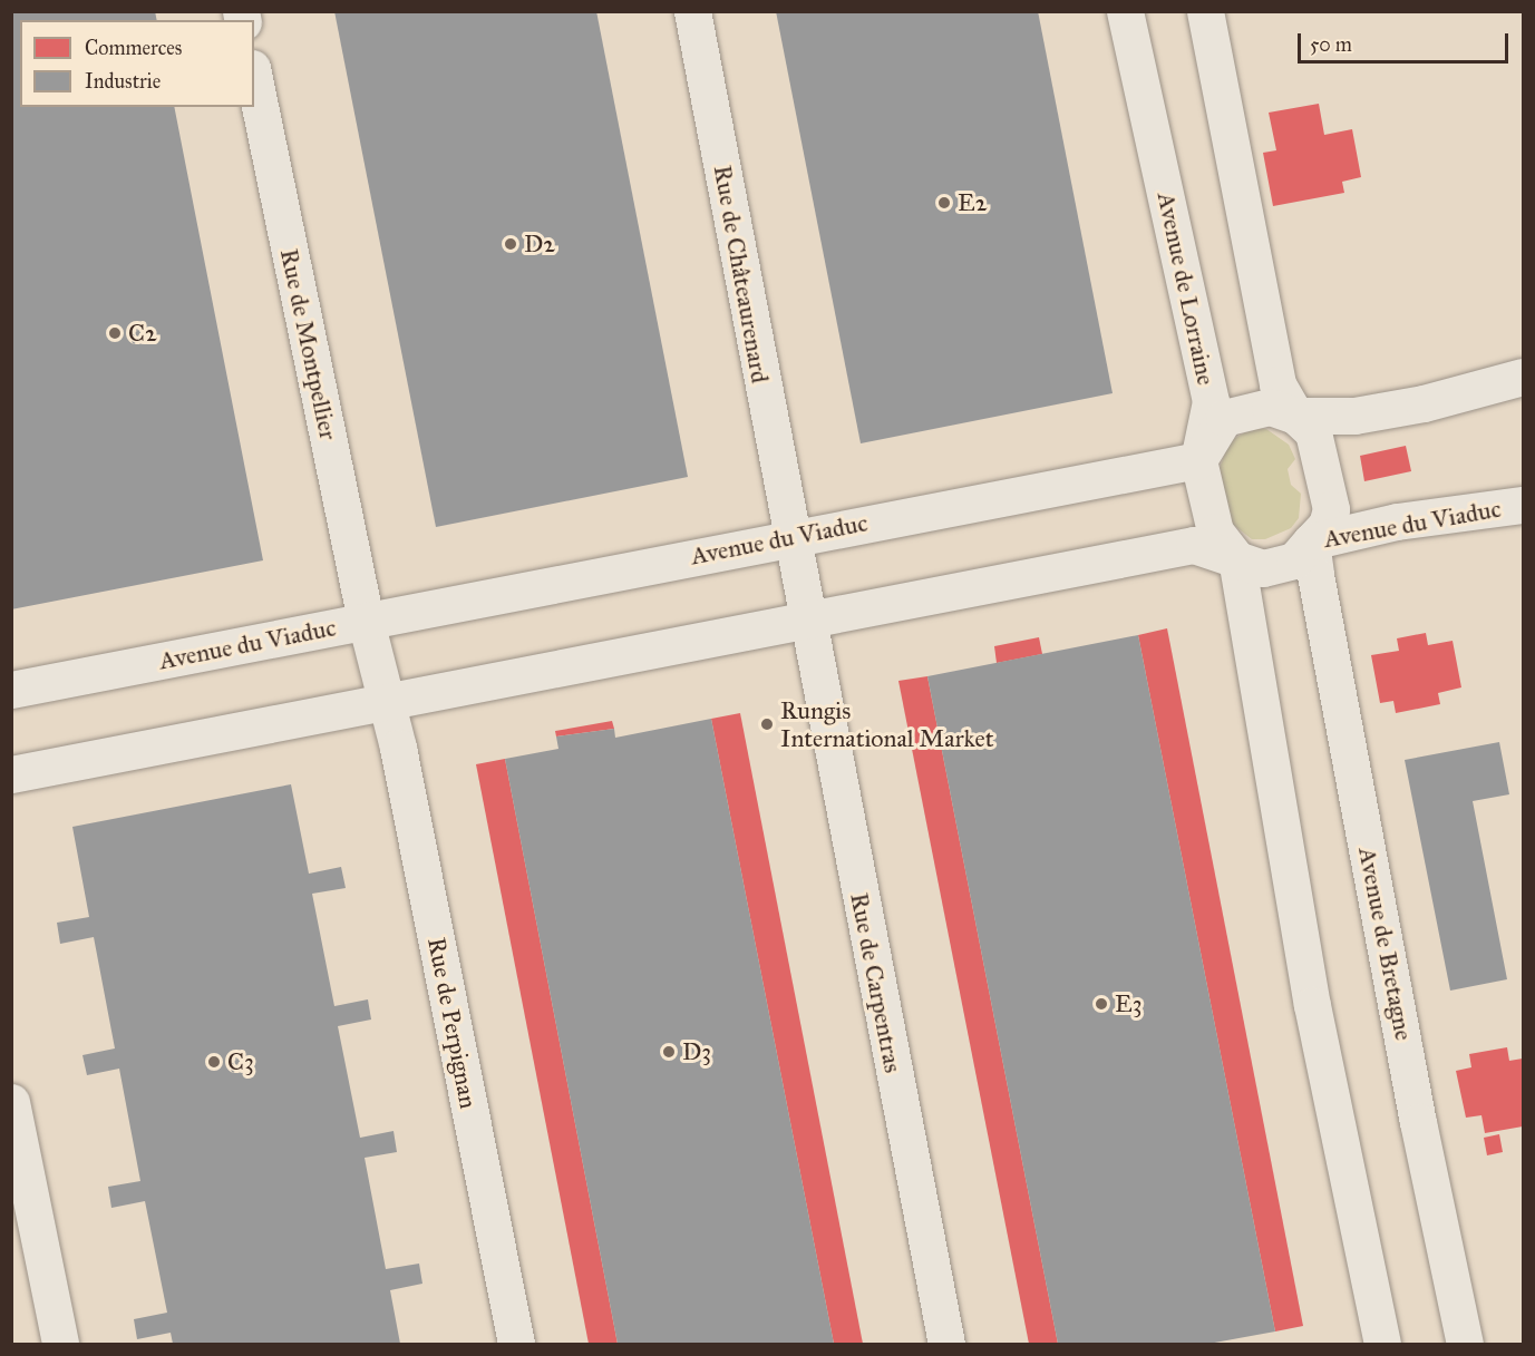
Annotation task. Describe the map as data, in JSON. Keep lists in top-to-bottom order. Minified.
{"streets":{"lane":["Rue de Châteaurenard","Avenue de Lorraine","Rue de Montpellier","Avenue du Viaduc","Avenue de Bretagne","Rue de Carpentras","Rue de Perpignan"]},"crossings":[["Rue de Châteaurenard","Avenue du Viaduc"],["Rue de Châteaurenard","Rue de Carpentras"],["Avenue de Lorraine","Avenue du Viaduc"],["Avenue de Lorraine","Avenue de Bretagne"],["Rue de Montpellier","Avenue du Viaduc"],["Rue de Montpellier","Rue de Perpignan"],["Avenue du Viaduc","Avenue de Bretagne"],["Avenue du Viaduc","Rue de Carpentras"],["Avenue du Viaduc","Rue de Perpignan"]],"places":["E2","D2","C2","Rungis International Market","E3","D3","C3"],"legend":["Commerces","Industrie"],"scale_bar":"50 m"}
